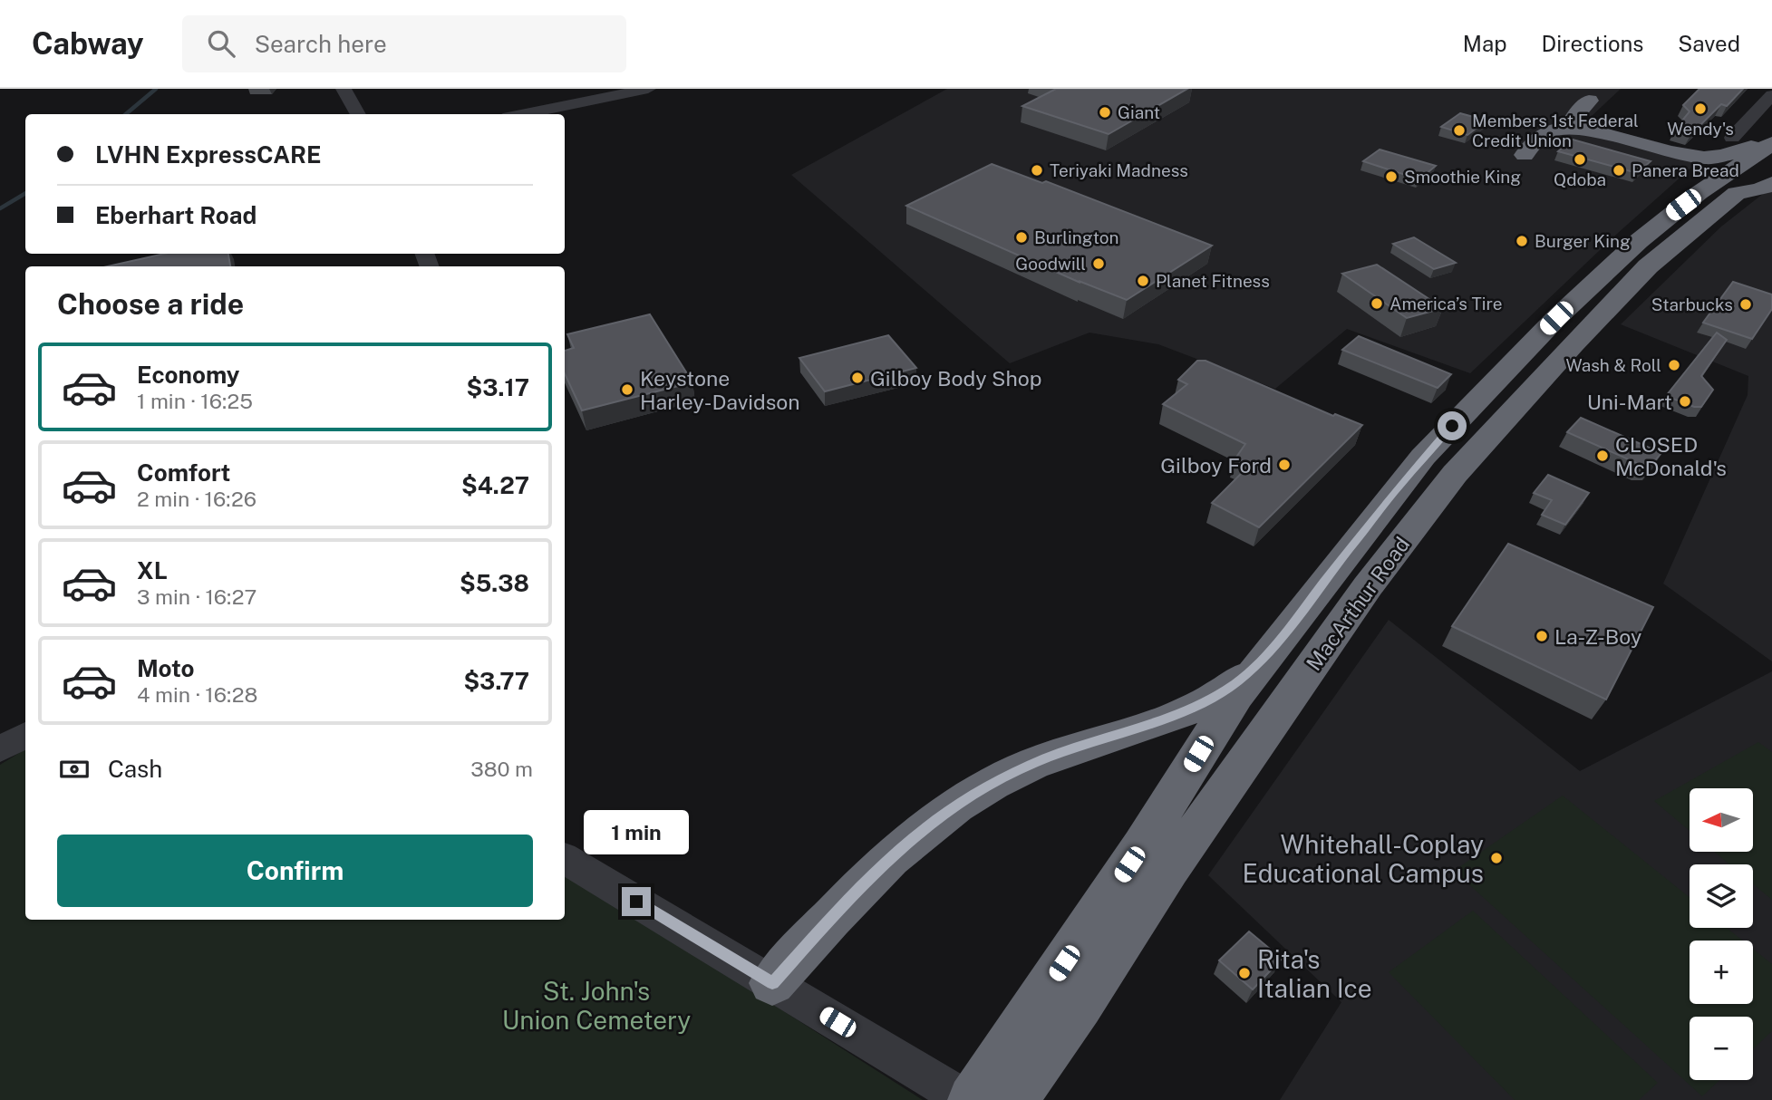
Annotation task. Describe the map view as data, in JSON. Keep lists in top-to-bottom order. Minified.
{"streets":{"highway":["MacArthur Road"]},"parks":["St. John's Union Cemetery"],"places":["Wendy's","Giant","Members 1st Federal Credit Union","Qdoba","Teriyaki Madness","Panera Bread","Smoothie King","Burlington","Burger King","Goodwill","Planet Fitness","America’s Tire","Starbucks","Wash & Roll","Gilboy Body Shop","Keystone Harley-Davidson","Uni-Mart","CLOSED McDonald's","Gilboy Ford","La-Z-Boy","Whitehall-Coplay Educational Campus","Rita's Italian Ice"],"north":"left","page":{"header":"Cabway","search":"Search here","nav":["Map","Directions","Saved"],"banner":["LVHN ExpressCARE","Eberhart Road"],"heading":"Choose a ride","list":[{"name":"Economy","note":"1 min · 16:25","value":"$3.17"},{"name":"Comfort","note":"2 min · 16:26","value":"$4.27"},{"name":"XL","note":"3 min · 16:27","value":"$5.38"},{"name":"Moto","note":"4 min · 16:28","value":"$3.77"}],"pay":["Cash","380 m"],"map_buttons":["+","−"],"bubble":"1 min","buttons":"Confirm"}}
